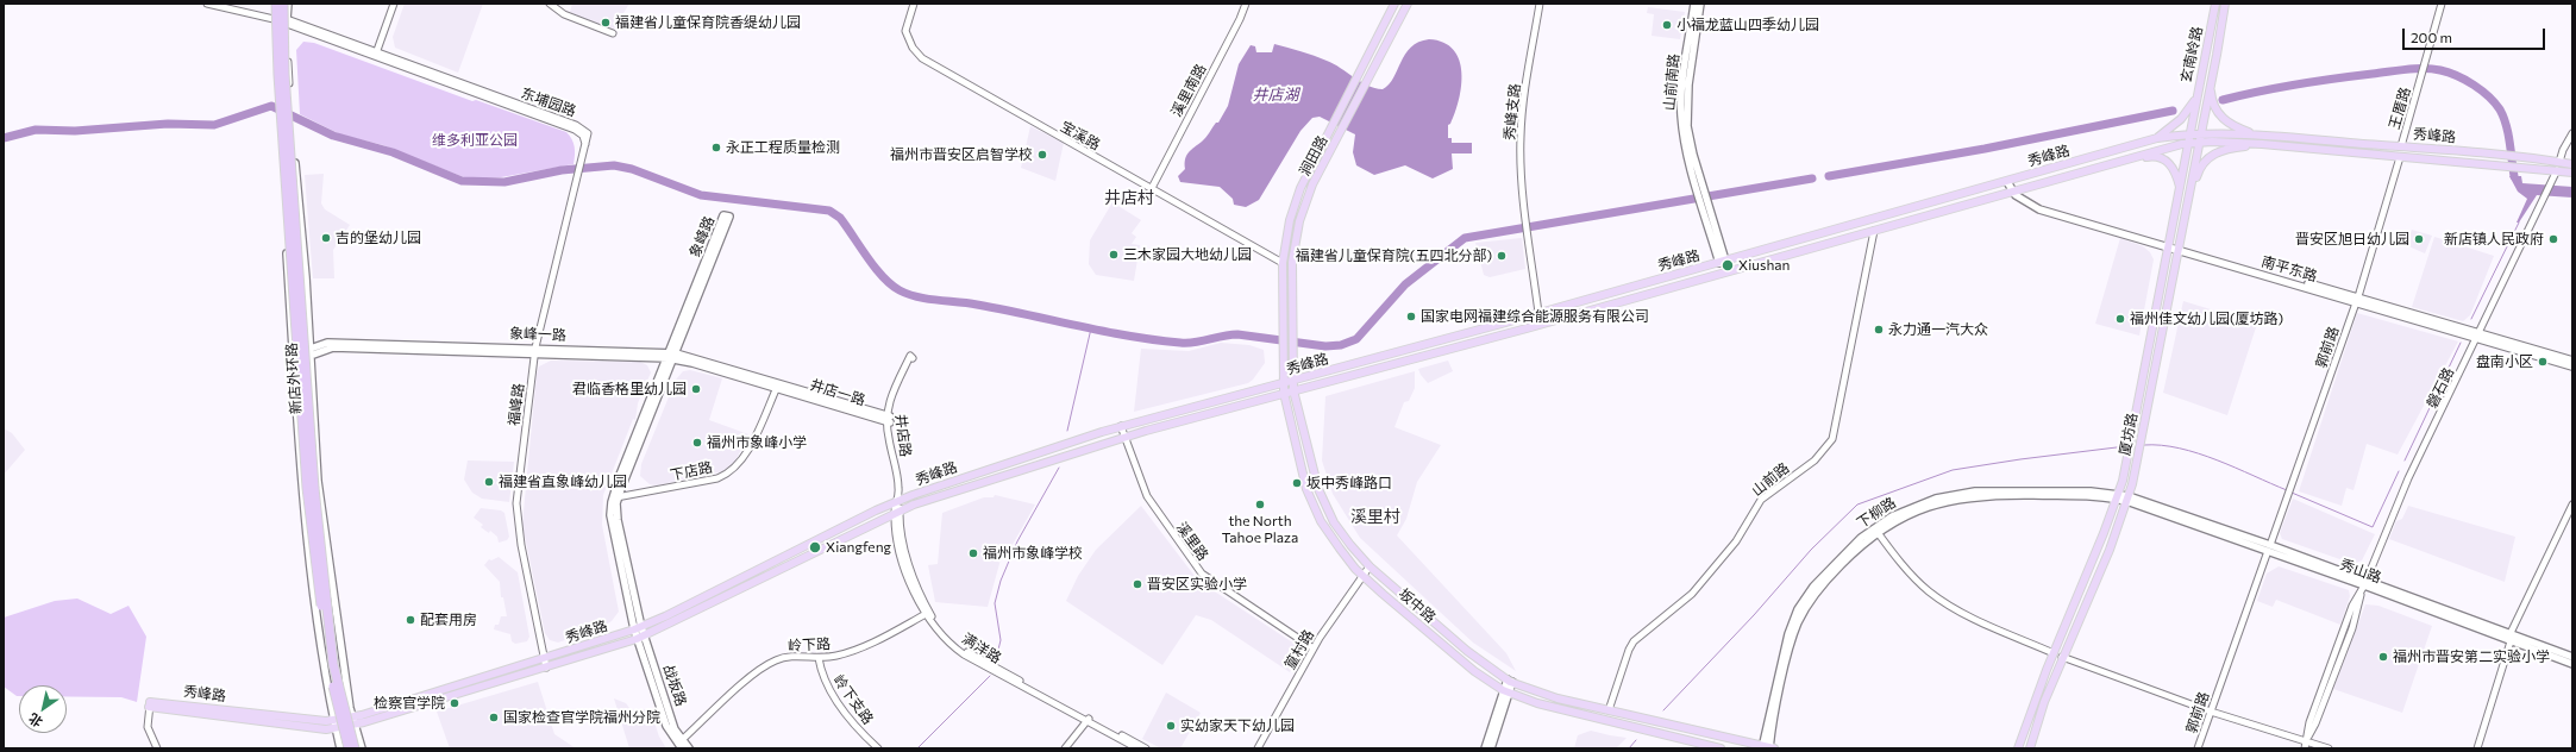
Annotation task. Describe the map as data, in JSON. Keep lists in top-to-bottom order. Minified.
{"streets":{"highway":["新店外环路"],"main road":["玄南岭路","山前南路","秀峰路","涧田路","象峰路","南平东路","象峰一路","井店一路","厦坊路","下柳路","秀山路","坂中路","战坂路"],"street":["溪里南路","东埔园路","王厝路","秀峰支路","宝溪路","郭前路","磐石路","福峰路","井店路","下店路","山前路","溪里路","岭下路","满洋路","篁村路","岭下支路"]},"crossings":[["玄南岭路","厦坊路"],["溪里南路","宝溪路"],["东埔园路","福峰路"],["王厝路","秀峰路"],["秀峰支路","秀峰路"],["宝溪路","涧田路"],["秀峰路","涧田路"],["秀峰路","象峰路"],["秀峰路","南平东路"],["秀峰路","郭前路"],["秀峰路","磐石路"],["秀峰路","福峰路"],["秀峰路","厦坊路"],["秀峰路","井店路"],["秀峰路","山前路"],["秀峰路","溪里路"],["秀峰路","坂中路"],["秀峰路","战坂路"],["涧田路","坂中路"],["象峰路","象峰一路"],["象峰路","下店路"],["象峰路","战坂路"],["南平东路","郭前路"],["南平东路","磐石路"],["南平东路","厦坊路"],["象峰一路","井店一路"],["象峰一路","福峰路"],["象峰一路","下店路"],["郭前路","秀山路"],["磐石路","秀山路"],["井店一路","井店路"],["井店一路","下店路"],["厦坊路","下柳路"],["井店路","满洋路"],["山前路","坂中路"],["下柳路","秀山路"],["下柳路","坂中路"],["溪里路","篁村路"],["坂中路","篁村路"],["岭下路","满洋路"],["岭下路","战坂路"],["岭下路","岭下支路"]],"districts":["井店村","溪里村"],"water":["井店湖"],"parks":["维多利亚公园"],"places":["福建省儿童保育院香缇幼儿园","小福龙蓝山四季幼儿园","永正工程质量检测","福州市晋安区启智学校","吉的堡幼儿园","晋安区旭日幼儿园","新店镇人民政府","三木家园大地幼儿园","福建省儿童保育院(五四北分部)","Xiushan","国家电网福建综合能源服务有限公司","福州佳文幼儿园(厦坊路)","永力通一汽大众","盘南小区","君临香格里幼儿园","福州市象峰小学","福建省直象峰幼儿园","坂中秀峰路口","the North Tahoe Plaza","Xiangfeng","福州市象峰学校","晋安区实验小学","配套用房","福州市晋安第二实验小学","检察官学院","国家检查官学院福州分院","实幼家天下幼儿园"],"scale_bar":"200 m","north":"bottom left"}
